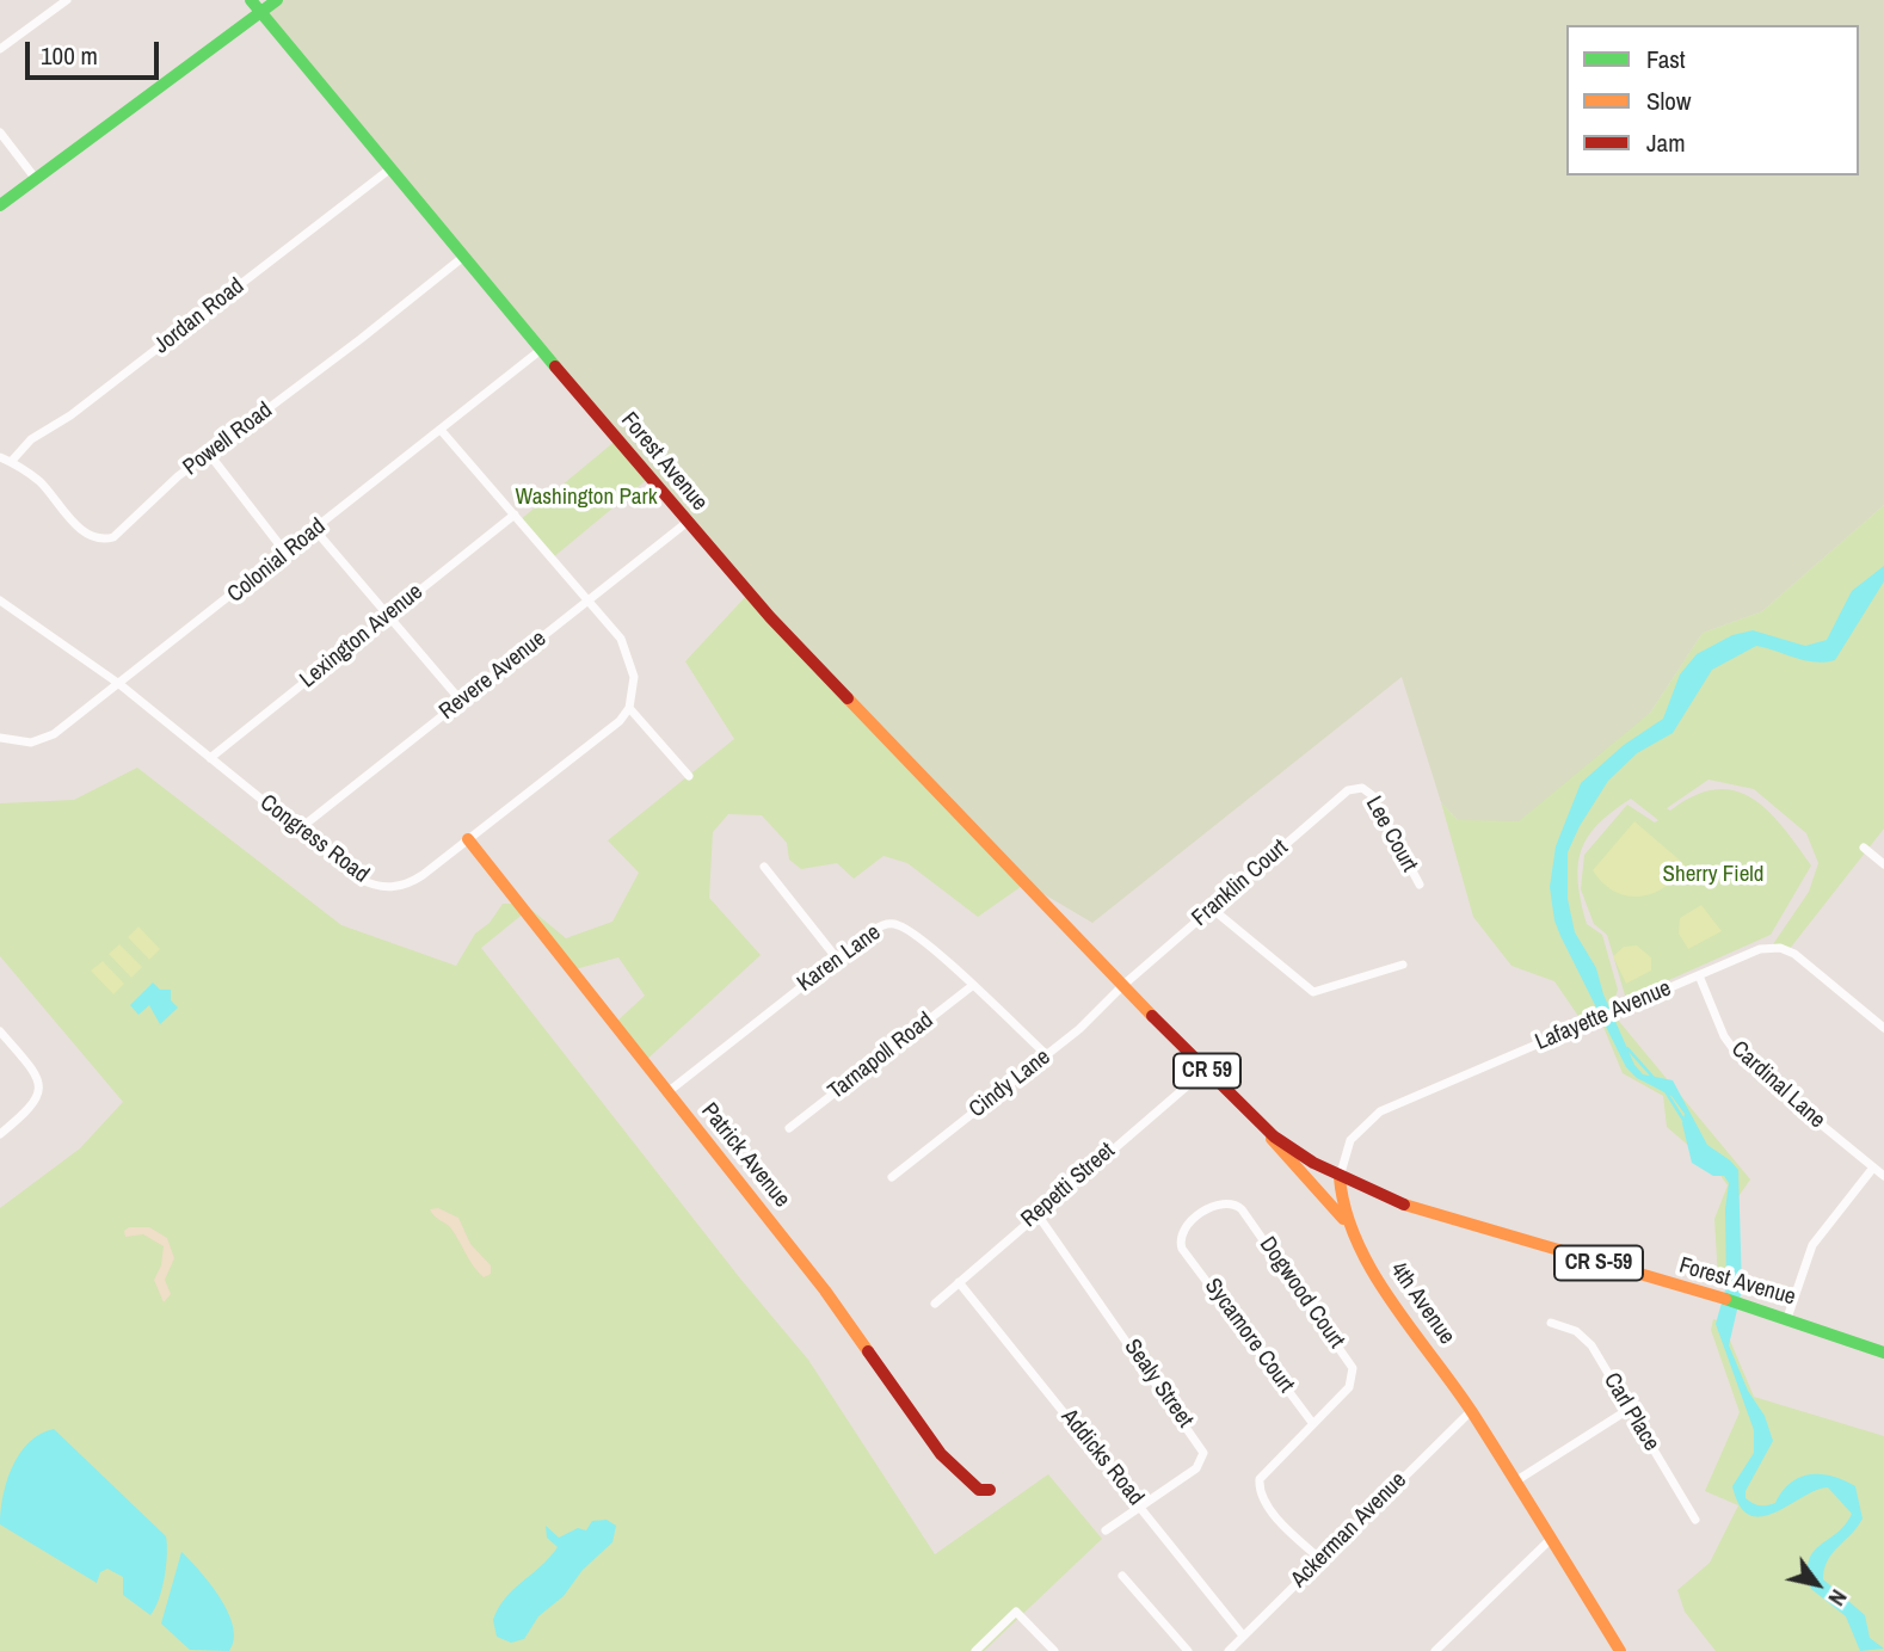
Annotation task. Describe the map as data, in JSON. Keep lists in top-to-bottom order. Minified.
{"streets":{"main road":["Forest Avenue","CR 59","Patrick Avenue","CR S-59","4th Avenue"],"street":["Jordan Road","Powell Road","Colonial Road","Lexington Avenue","Revere Avenue","Lee Court","Congress Road","Franklin Court","Karen Lane","Lafayette Avenue","Tarnapoll Road","Cindy Lane","Cardinal Lane","Repetti Street","Dogwood Court","Sycamore Court","Sealy Street","Carl Place","Addicks Road","Ackerman Avenue"]},"crossings":[["Jordan Road","Powell Road"],["Jordan Road","Forest Avenue"],["Powell Road","Forest Avenue"],["Forest Avenue","Colonial Road"],["Forest Avenue","Revere Avenue"],["Forest Avenue","Franklin Court"],["Forest Avenue","Lafayette Avenue"],["Forest Avenue","CR 59"],["Forest Avenue","Cindy Lane"],["Forest Avenue","4th Avenue"],["Colonial Road","Congress Road"],["Lexington Avenue","Congress Road"],["Revere Avenue","Congress Road"],["Lee Court","Franklin Court"],["Congress Road","Patrick Avenue"],["Franklin Court","CR 59"],["Franklin Court","Cindy Lane"],["Karen Lane","Tarnapoll Road"],["Karen Lane","Cindy Lane"],["Karen Lane","Patrick Avenue"],["Lafayette Avenue","CR 59"],["Lafayette Avenue","Cardinal Lane"],["Lafayette Avenue","4th Avenue"],["CR 59","Cindy Lane"],["CR 59","Repetti Street"],["CR 59","4th Avenue"],["Repetti Street","Sealy Street"],["Repetti Street","Addicks Road"],["Dogwood Court","Sycamore Court"],["Dogwood Court","Ackerman Avenue"],["4th Avenue","Ackerman Avenue"],["Sealy Street","Addicks Road"],["Addicks Road","Ackerman Avenue"]],"parks":["Washington Park","Sherry Field"],"legend":["Fast","Slow","Jam"],"scale_bar":"100 m","north":"bottom right"}
